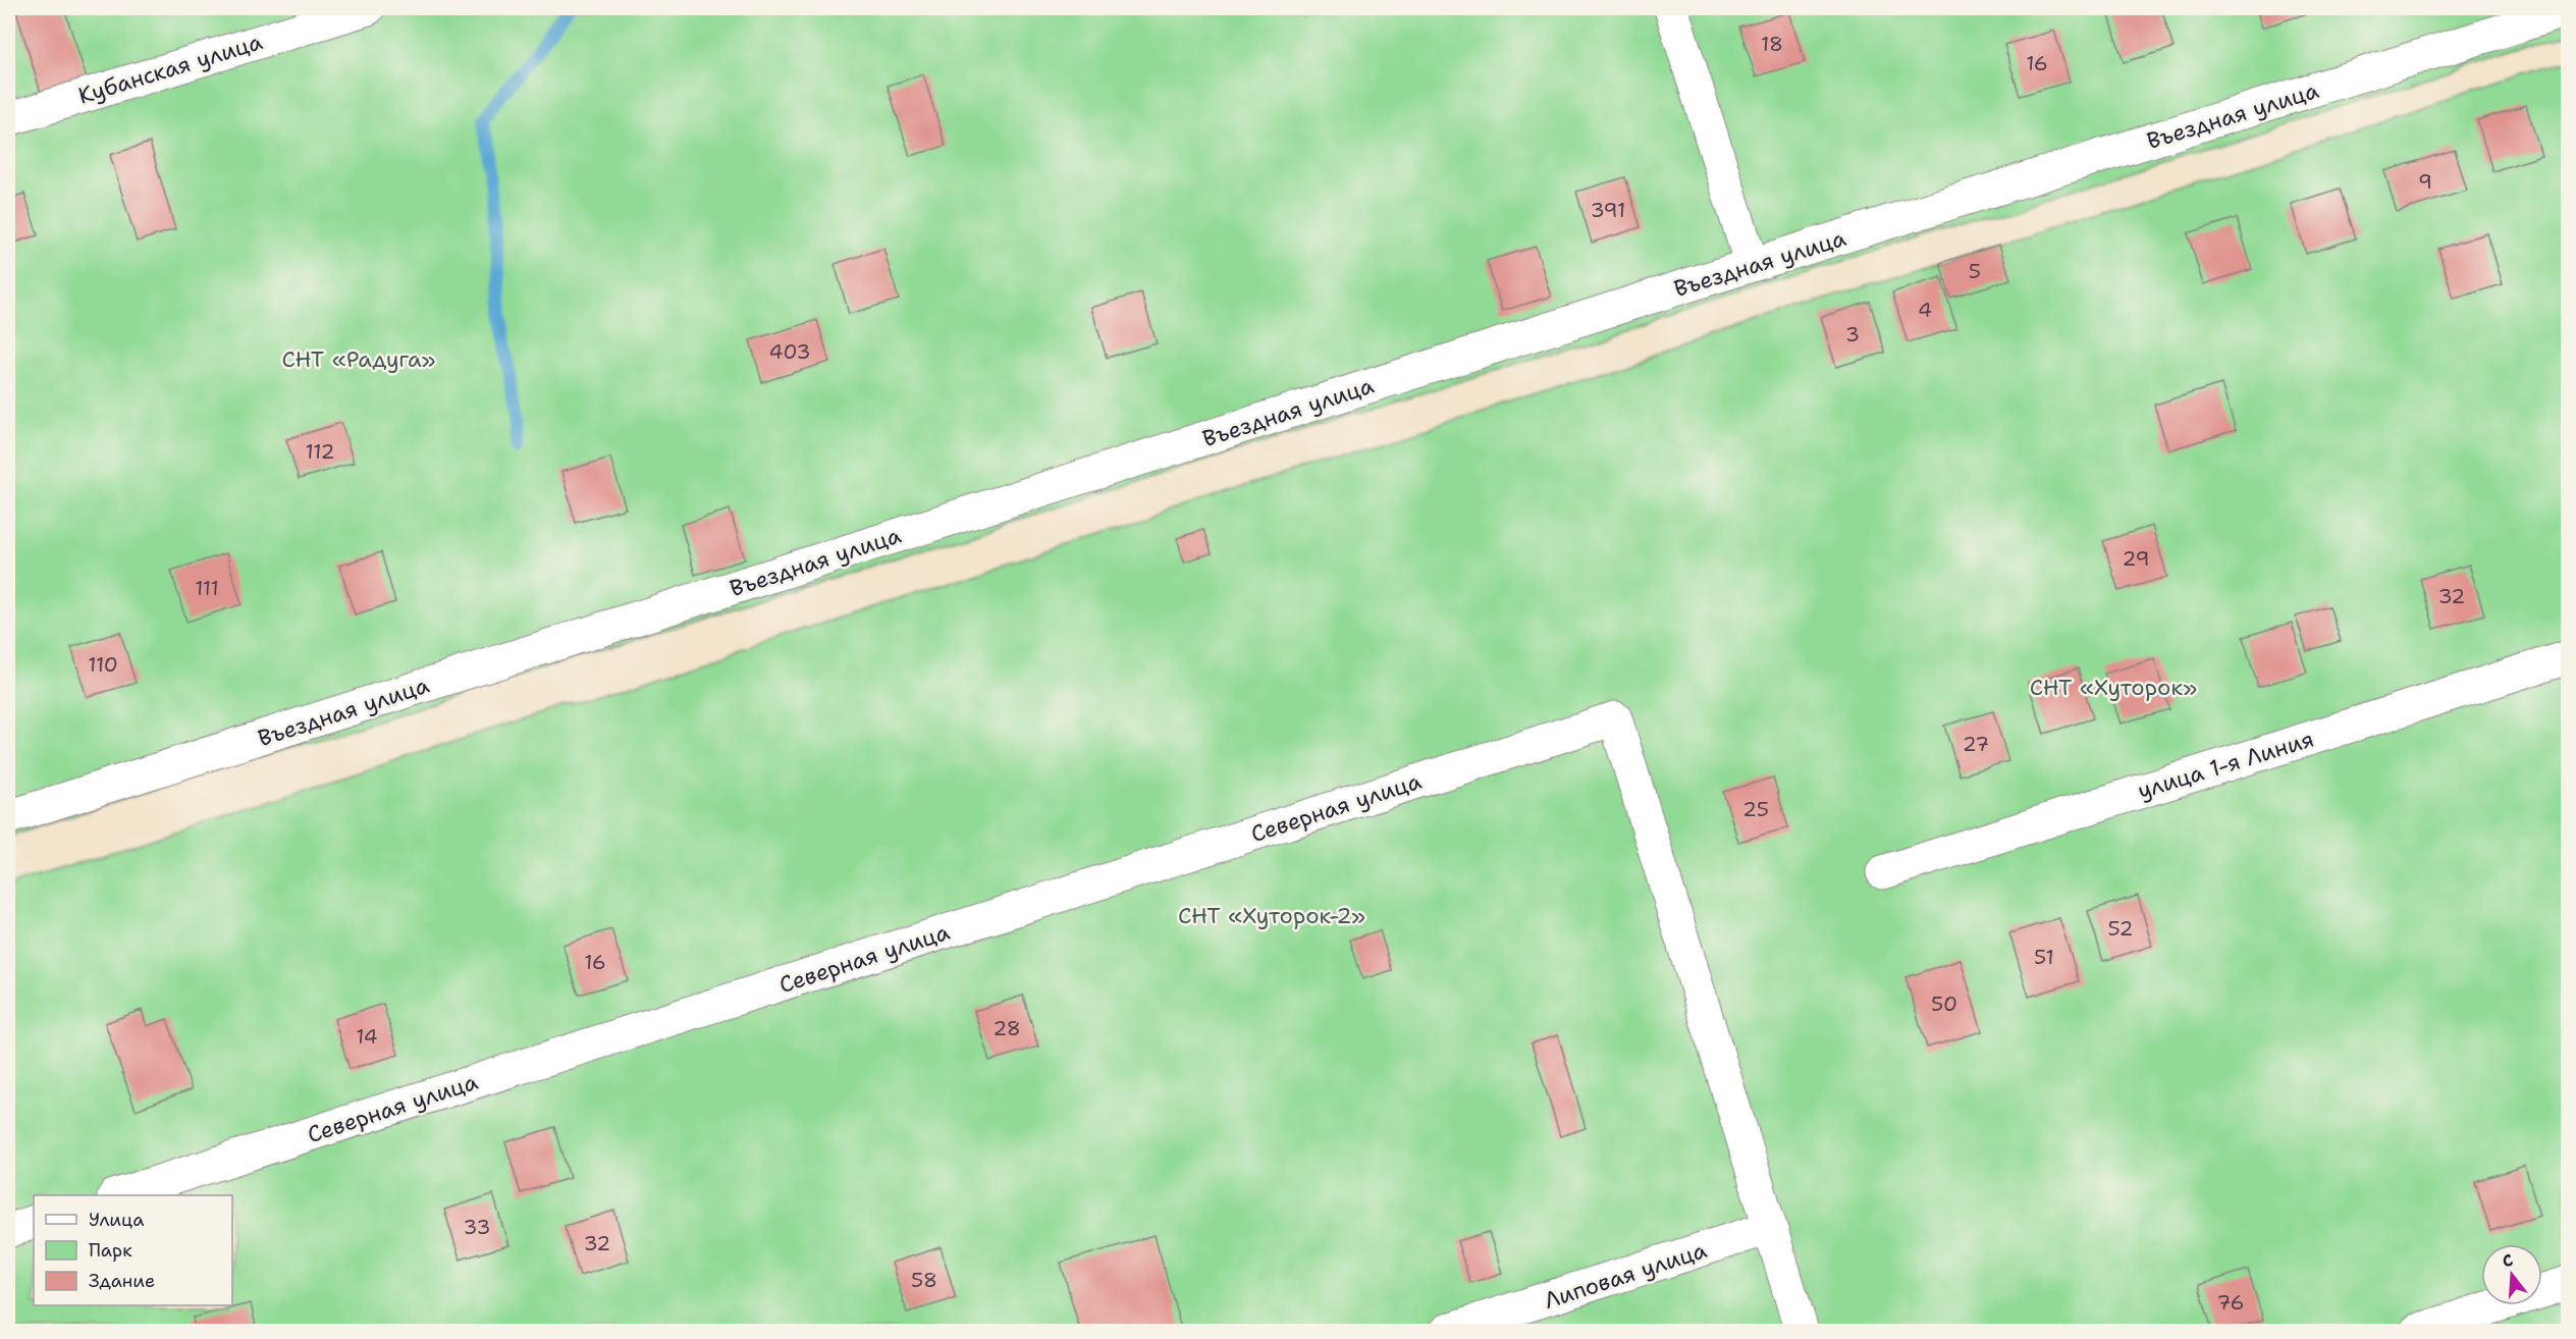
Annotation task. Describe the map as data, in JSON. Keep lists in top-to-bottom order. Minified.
{"streets":{"street":["Кубанская улица","Въездная улица","улица 1-я Линия","Северная улица","Липовая улица"]},"crossings":[["Северная улица","Липовая улица"]],"parks":["СНТ «Радуга»","СНТ «Хуторок»","СНТ «Хуторок-2»"],"house_numbers":["18","16","9","391","5","4","3","403","112","29","111","32","110","27","25","52","51","16","50","28","14","33","32","58","76"],"legend":["Улица","Парк","Здание"],"north":"top"}
